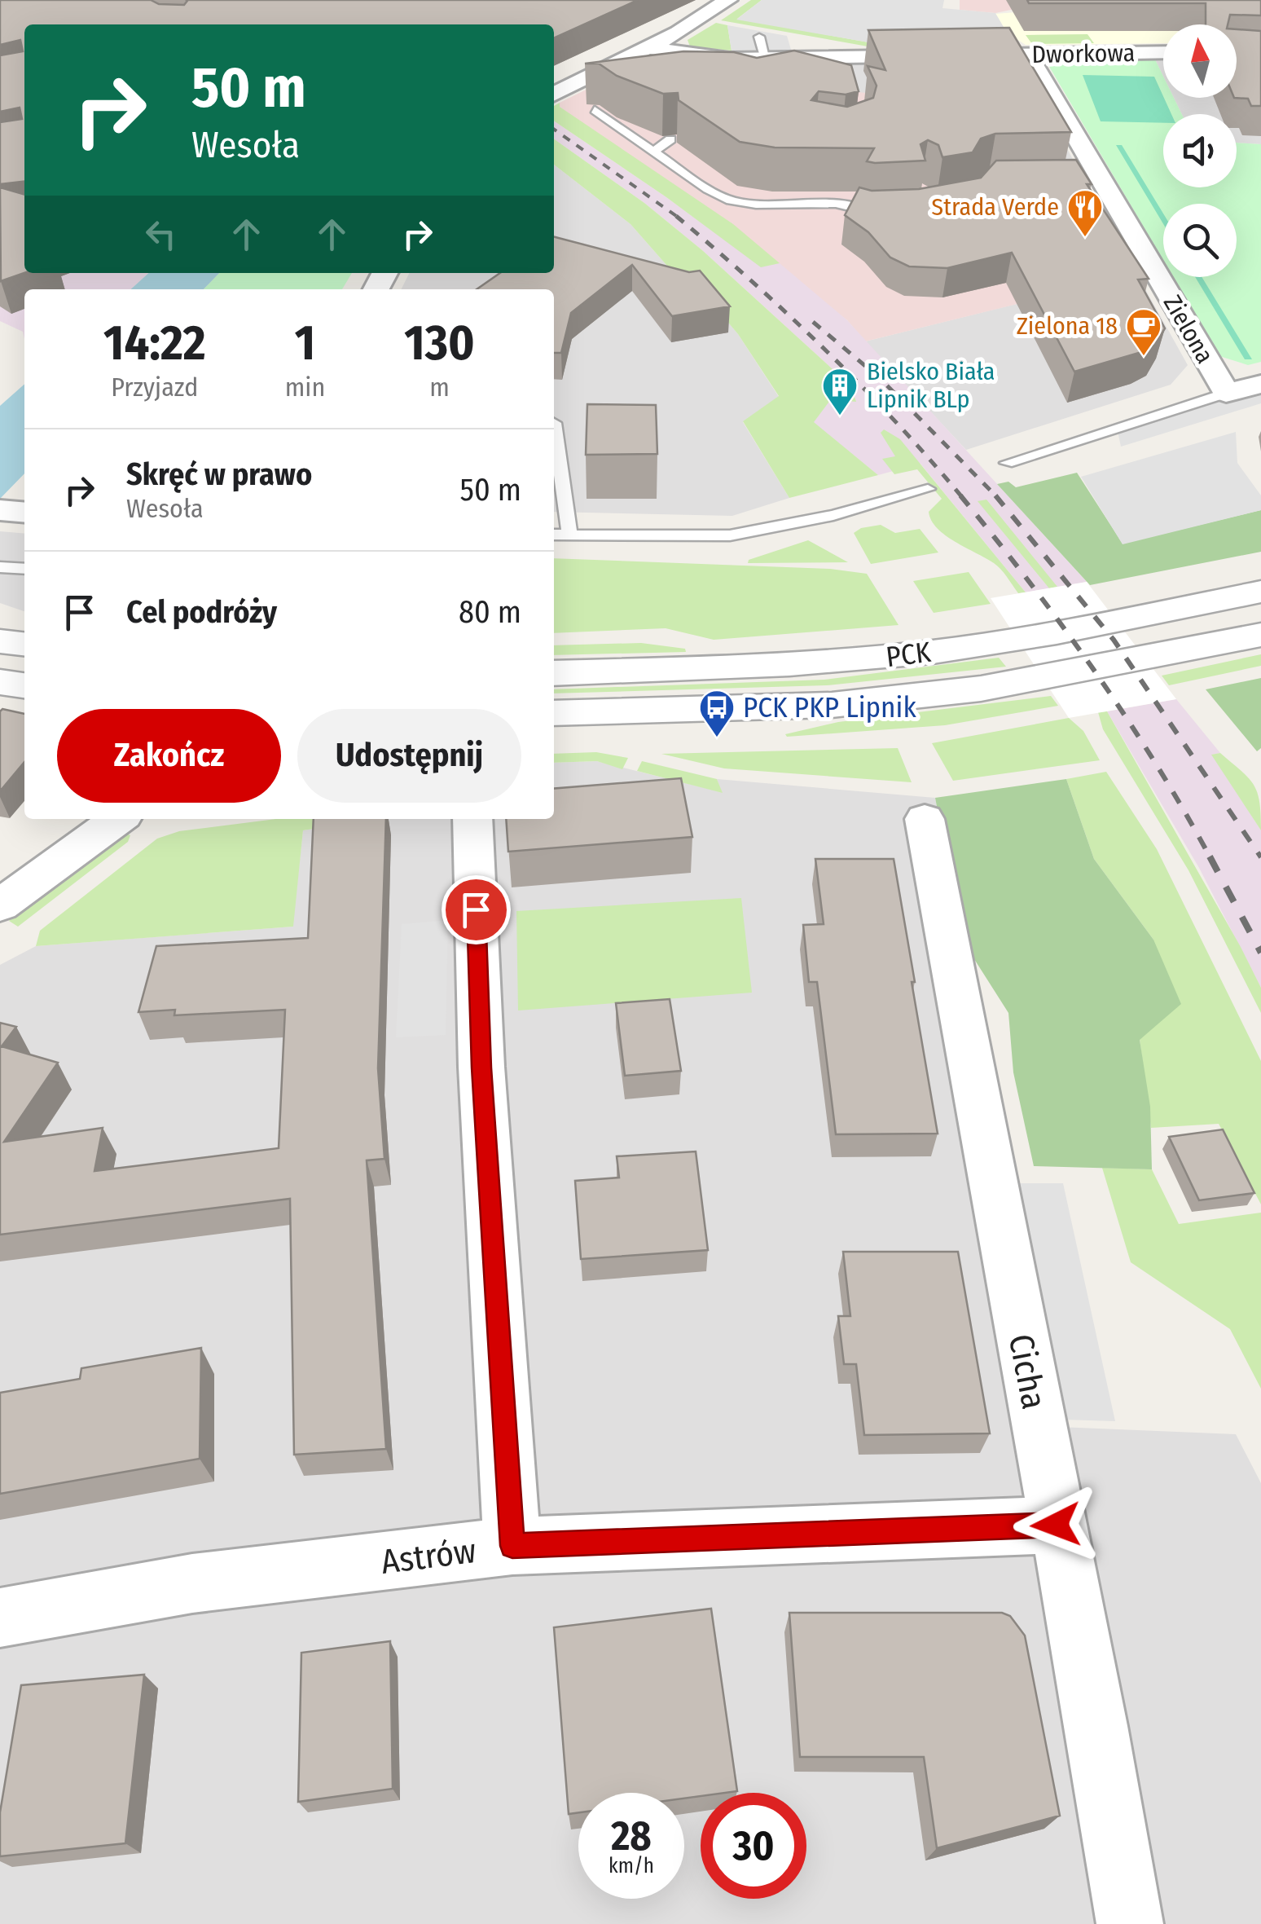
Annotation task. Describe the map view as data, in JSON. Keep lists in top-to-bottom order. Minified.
{"streets":{"street":["Dworkowa","Zielona","PCK","Cicha","Astrów"]},"crossings":[["Dworkowa","Zielona"],["Cicha","Astrów"]],"places":{"restaurant":["Strada Verde"],"cafe":["Zielona 18"],"building":["Bielsko Biała Lipnik BLp"],"bus stop":["PCK PKP Lipnik"]},"north":"top","page":{"turn":["50 m","Wesoła"],"eta":["14:22","Przyjazd","1","min","130","m"],"list":[{"name":"Skręć w prawo","note":"Wesoła","value":"50 m"},{"name":"Cel podróży","value":"80 m"}],"buttons":["Zakończ","Udostępnij"],"speed":"28 km/h","limit":"30"}}
